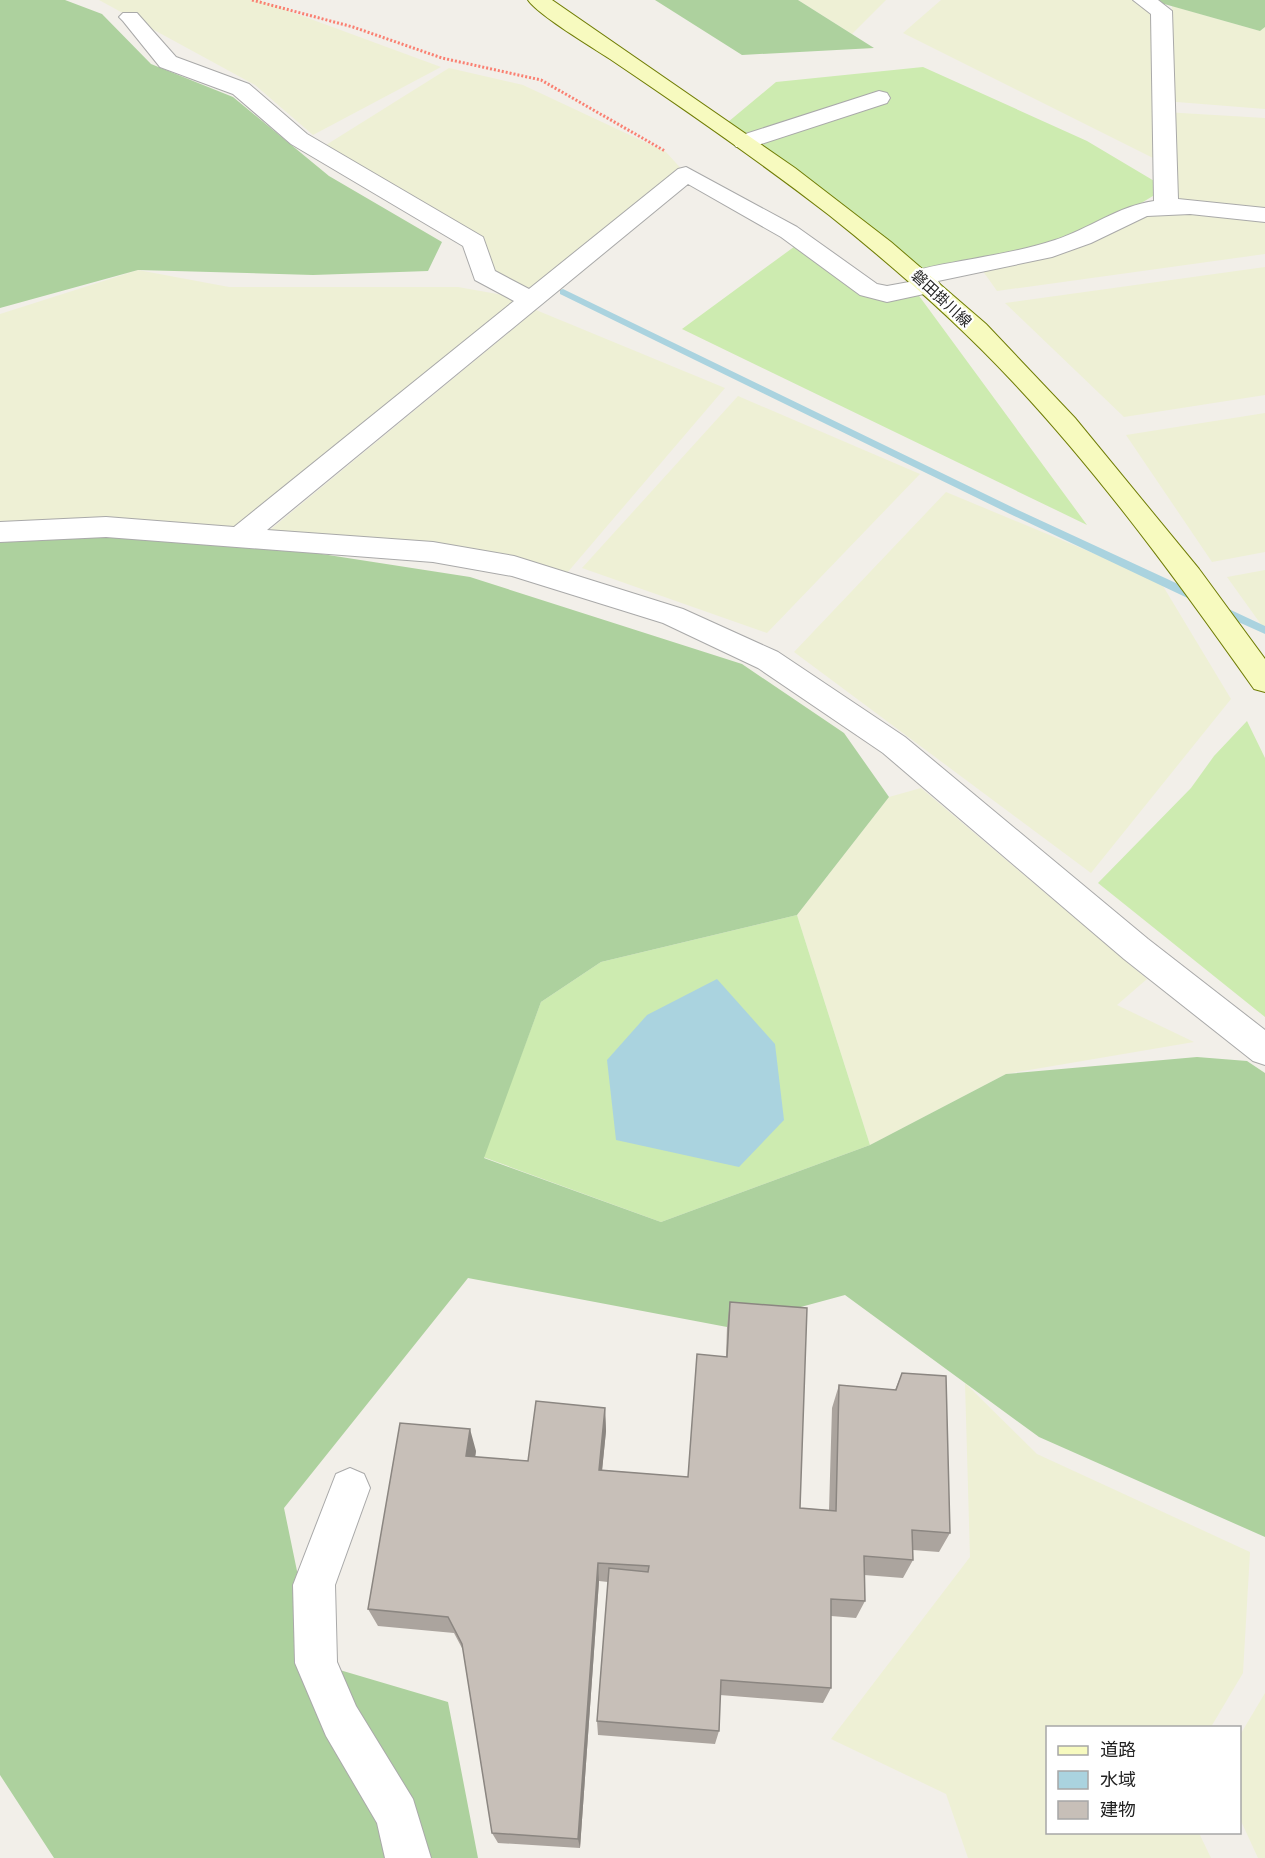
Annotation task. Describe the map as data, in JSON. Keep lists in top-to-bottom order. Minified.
{"streets":{"main road":["磐田掛川線"]},"legend":["道路","水域","建物"]}
